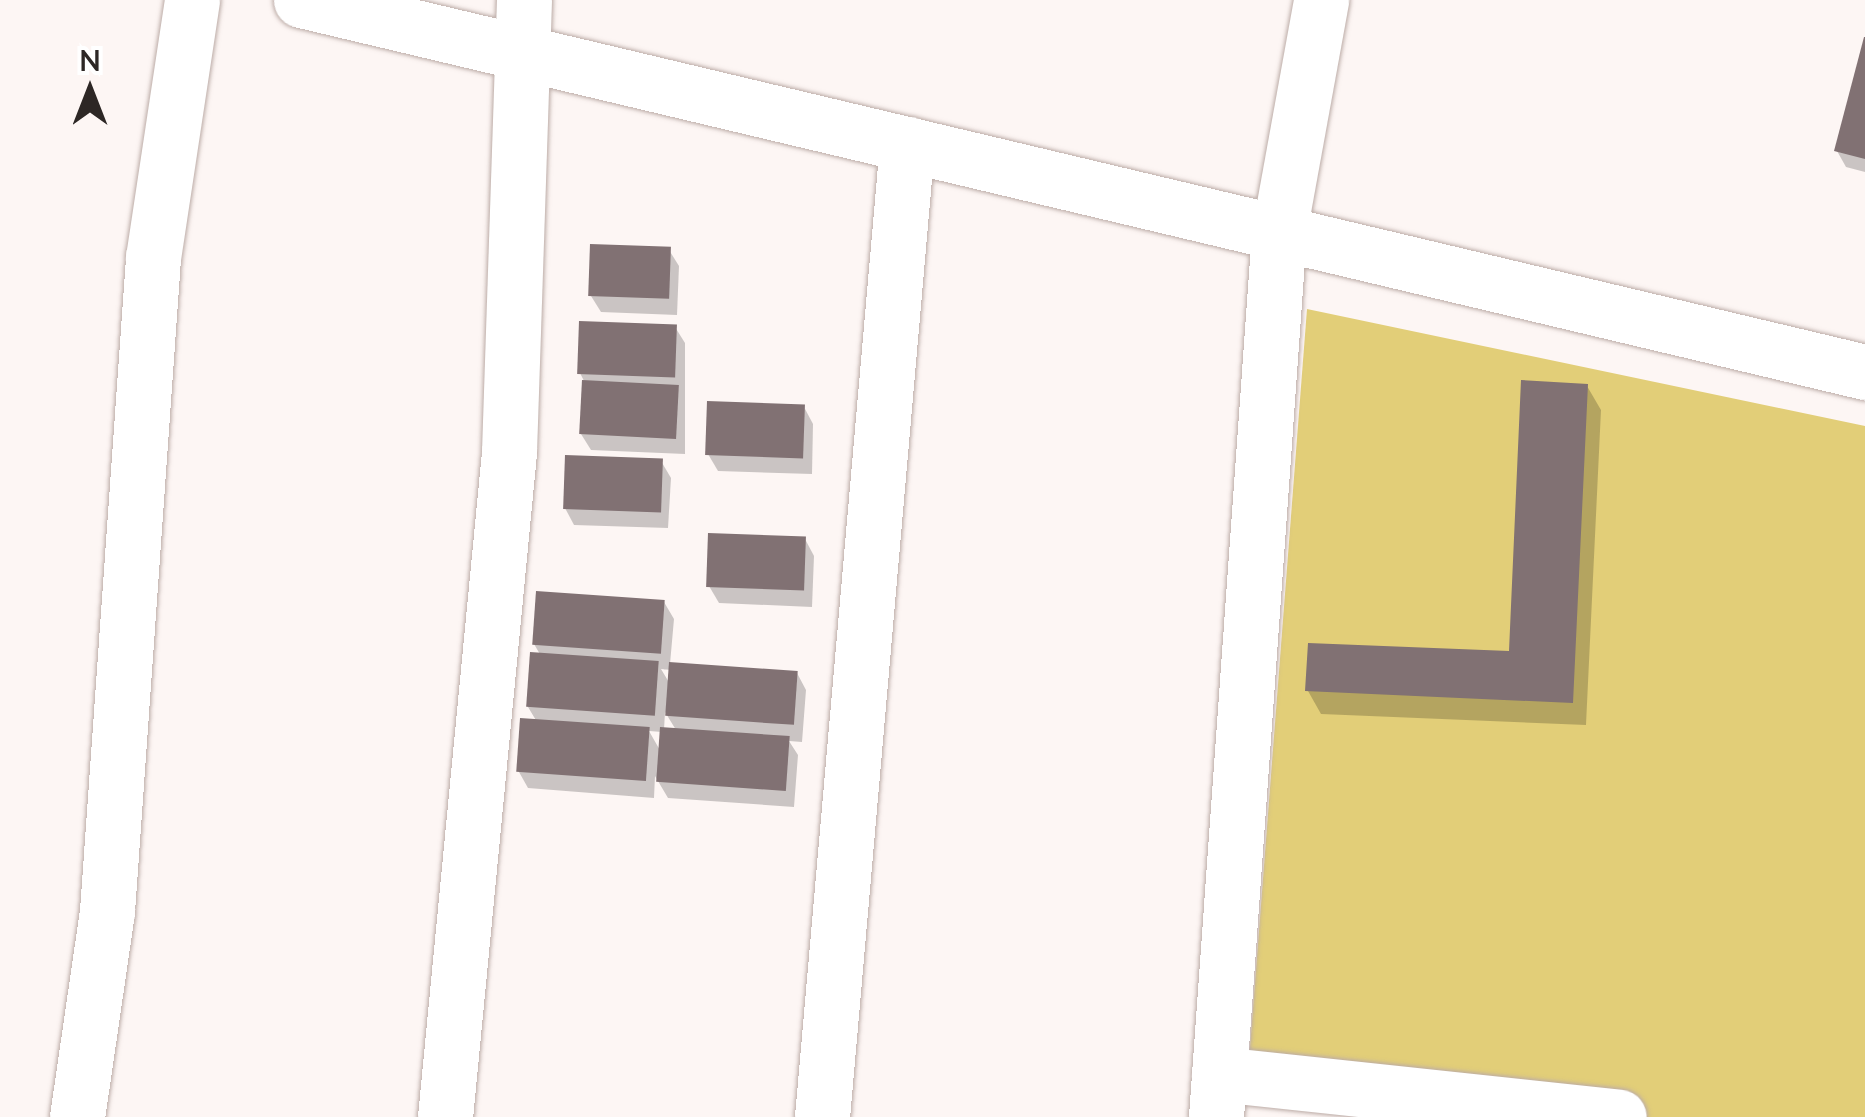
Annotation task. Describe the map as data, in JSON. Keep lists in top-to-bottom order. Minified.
{"north":"top"}
